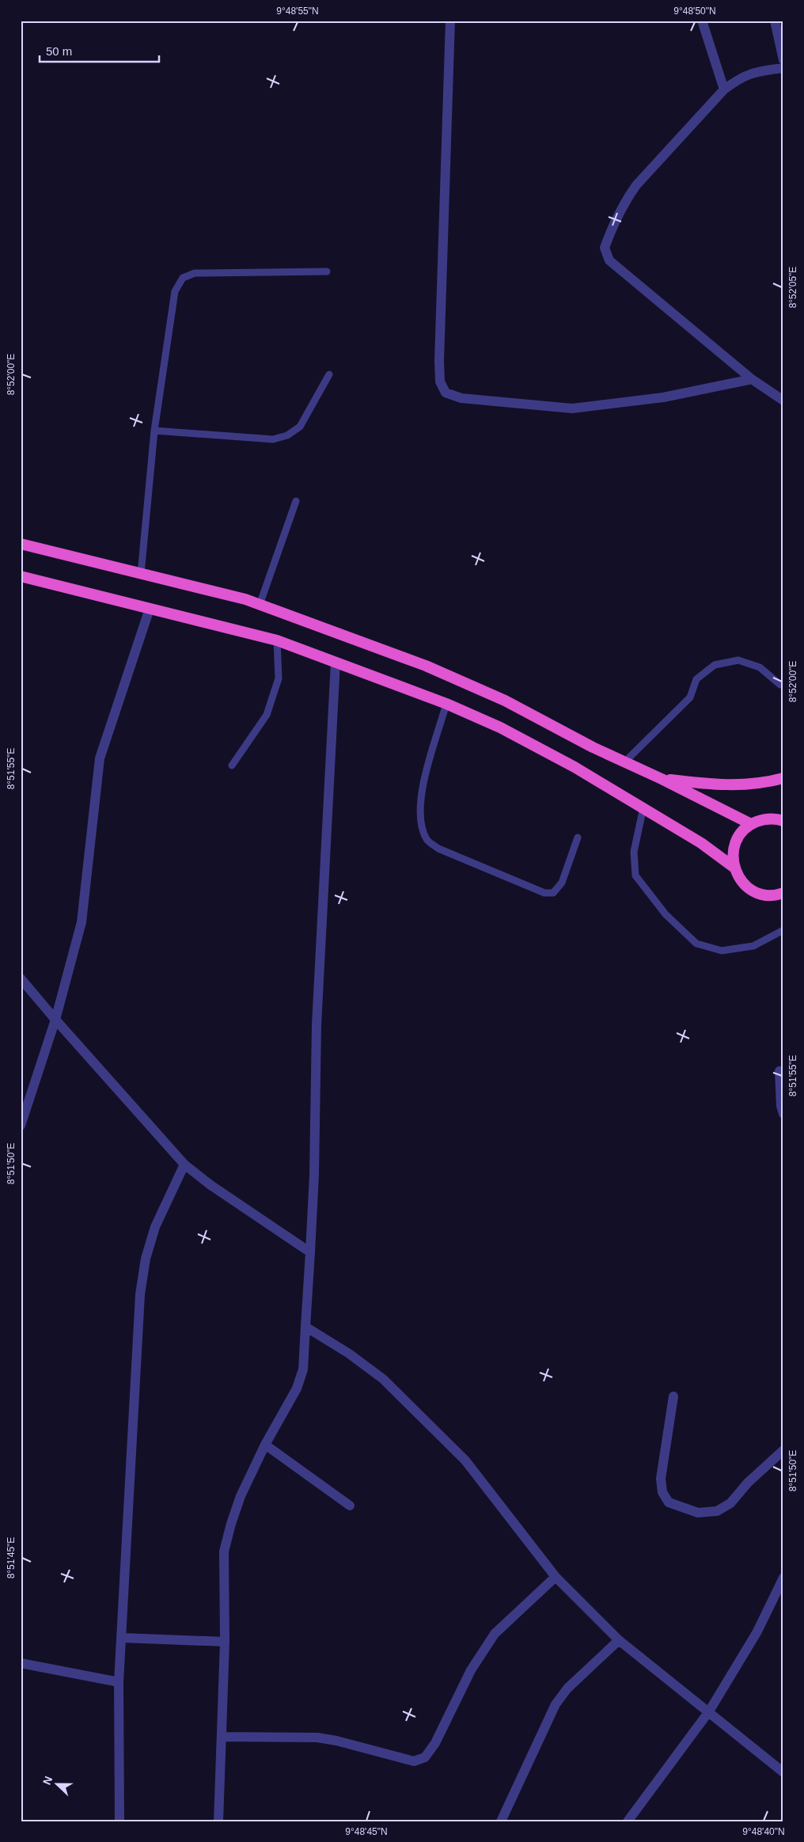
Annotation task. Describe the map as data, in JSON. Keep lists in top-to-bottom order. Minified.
{"scale_bar":"50 m","north":"left","coordinates":["9°48'55\"N","9°48'50\"N","8°52'05\"E","8°52'00\"E","8°51'55\"E","8°51'50\"E","8°51'45\"E","9°48'45\"N","9°48'40\"N"]}
